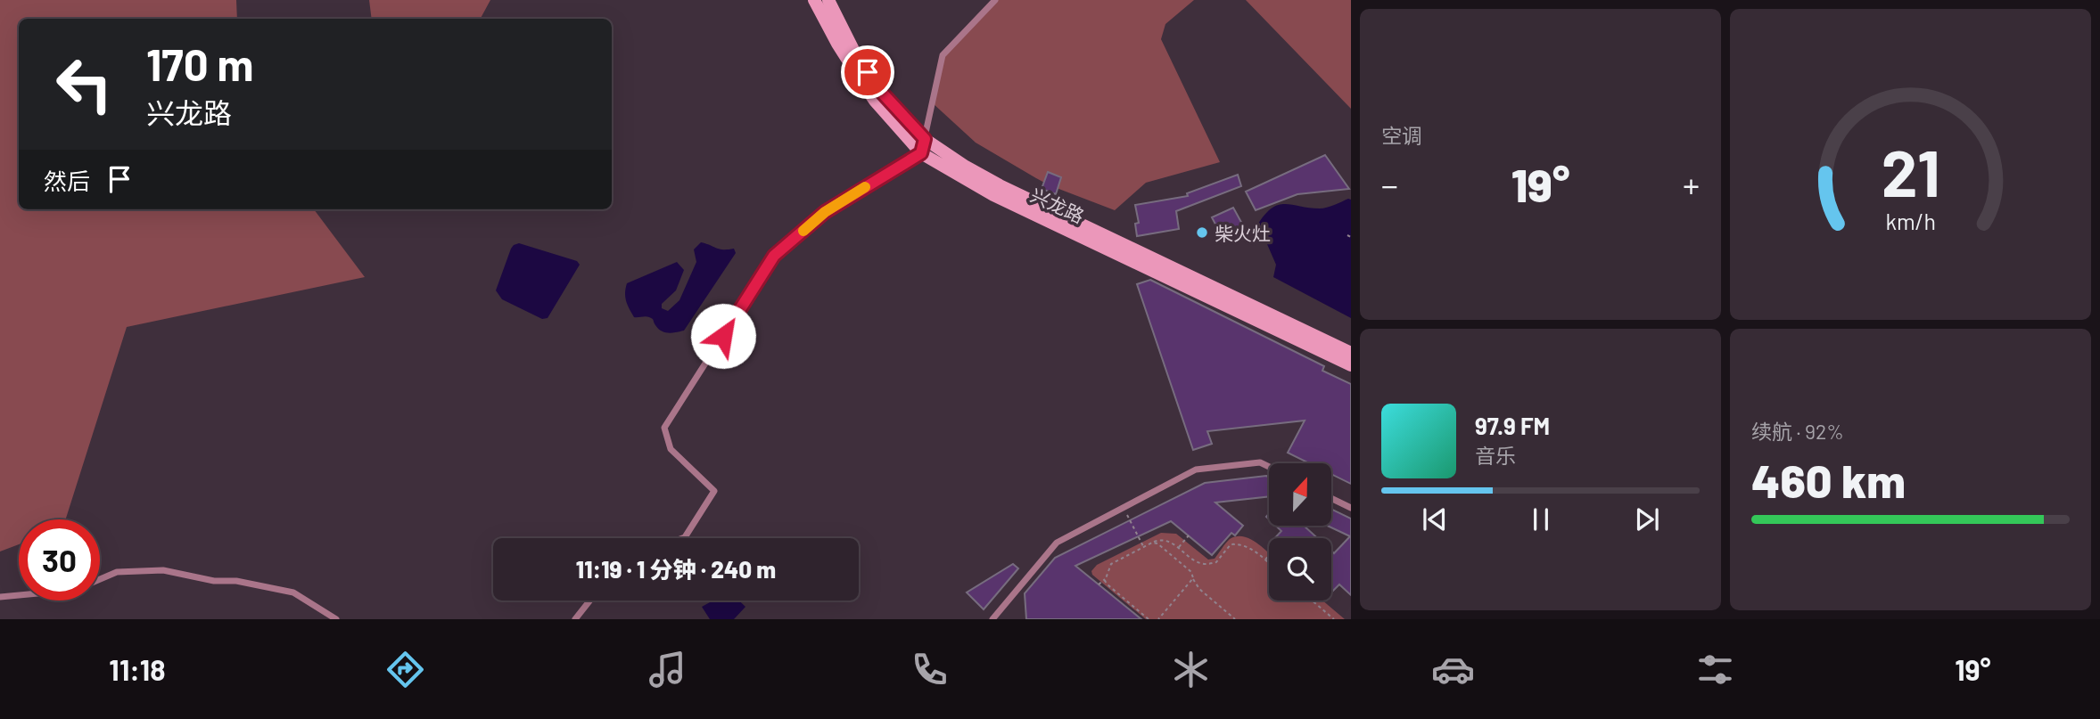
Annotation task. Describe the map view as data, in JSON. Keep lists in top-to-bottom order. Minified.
{"streets":{"main road":["兴龙路"]},"places":["柴火灶"],"north":"top","page":{"tile":["空调",["续航 · 92%","460 km"]],"turn":["170 m","兴龙路"],"then":"然后","heat":["−","19°","+"],"song":["97.9 FM","音乐"],"limit":"30","trip":"11:19 · 1 分钟 · 240 m","tabs":["11:18","19°"],"gauge":["21","km/h"]}}
